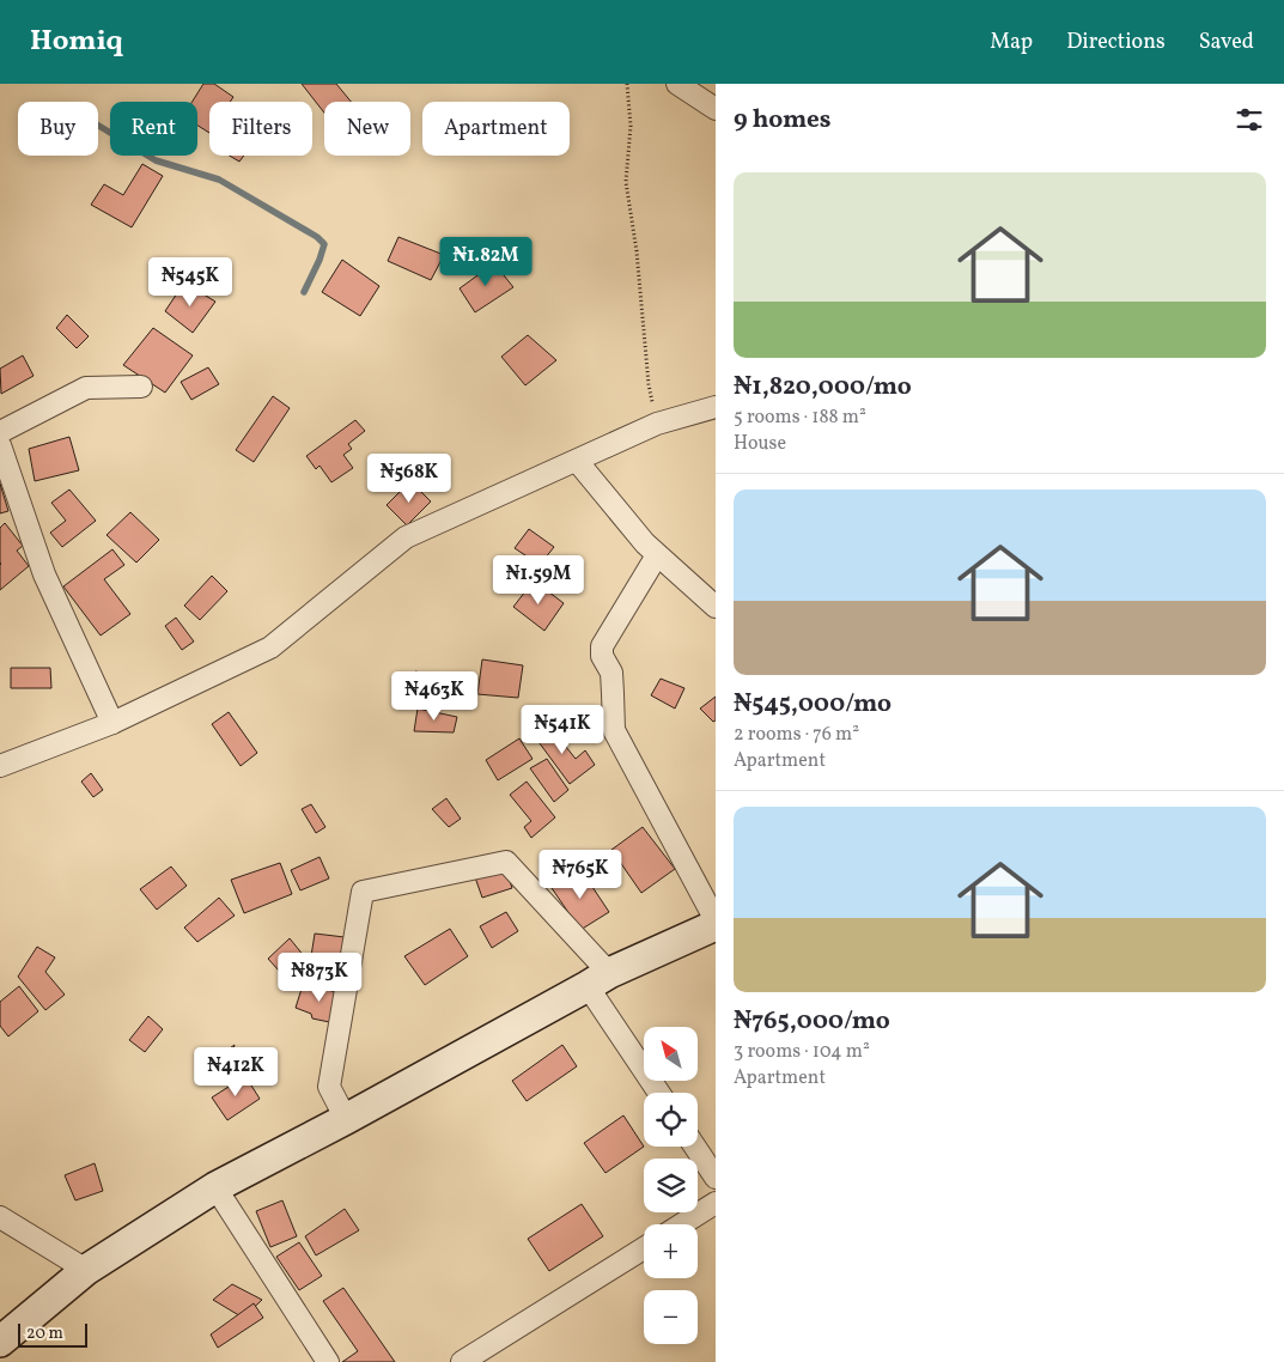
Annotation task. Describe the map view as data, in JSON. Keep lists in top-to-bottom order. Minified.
{"scale_bar":"20 m","north":"top left","page":{"header":"Homiq","nav":["Map","Directions","Saved"],"heading":"9 homes","chip":["Buy","Rent","Filters","New","Apartment"],"list":[{"name":"₦1,820,000/mo","note":"5 rooms · 188 m² · House"},{"name":"₦545,000/mo","note":"2 rooms · 76 m² · Apartment"},{"name":"₦765,000/mo","note":"3 rooms · 104 m² · Apartment"}],"price":["₦1.82M","₦545K","₦568K","₦1.59M","₦463K","₦541K","₦765K","₦873K","₦412K"],"map_buttons":["+","−"],"scale":"20 m"}}
